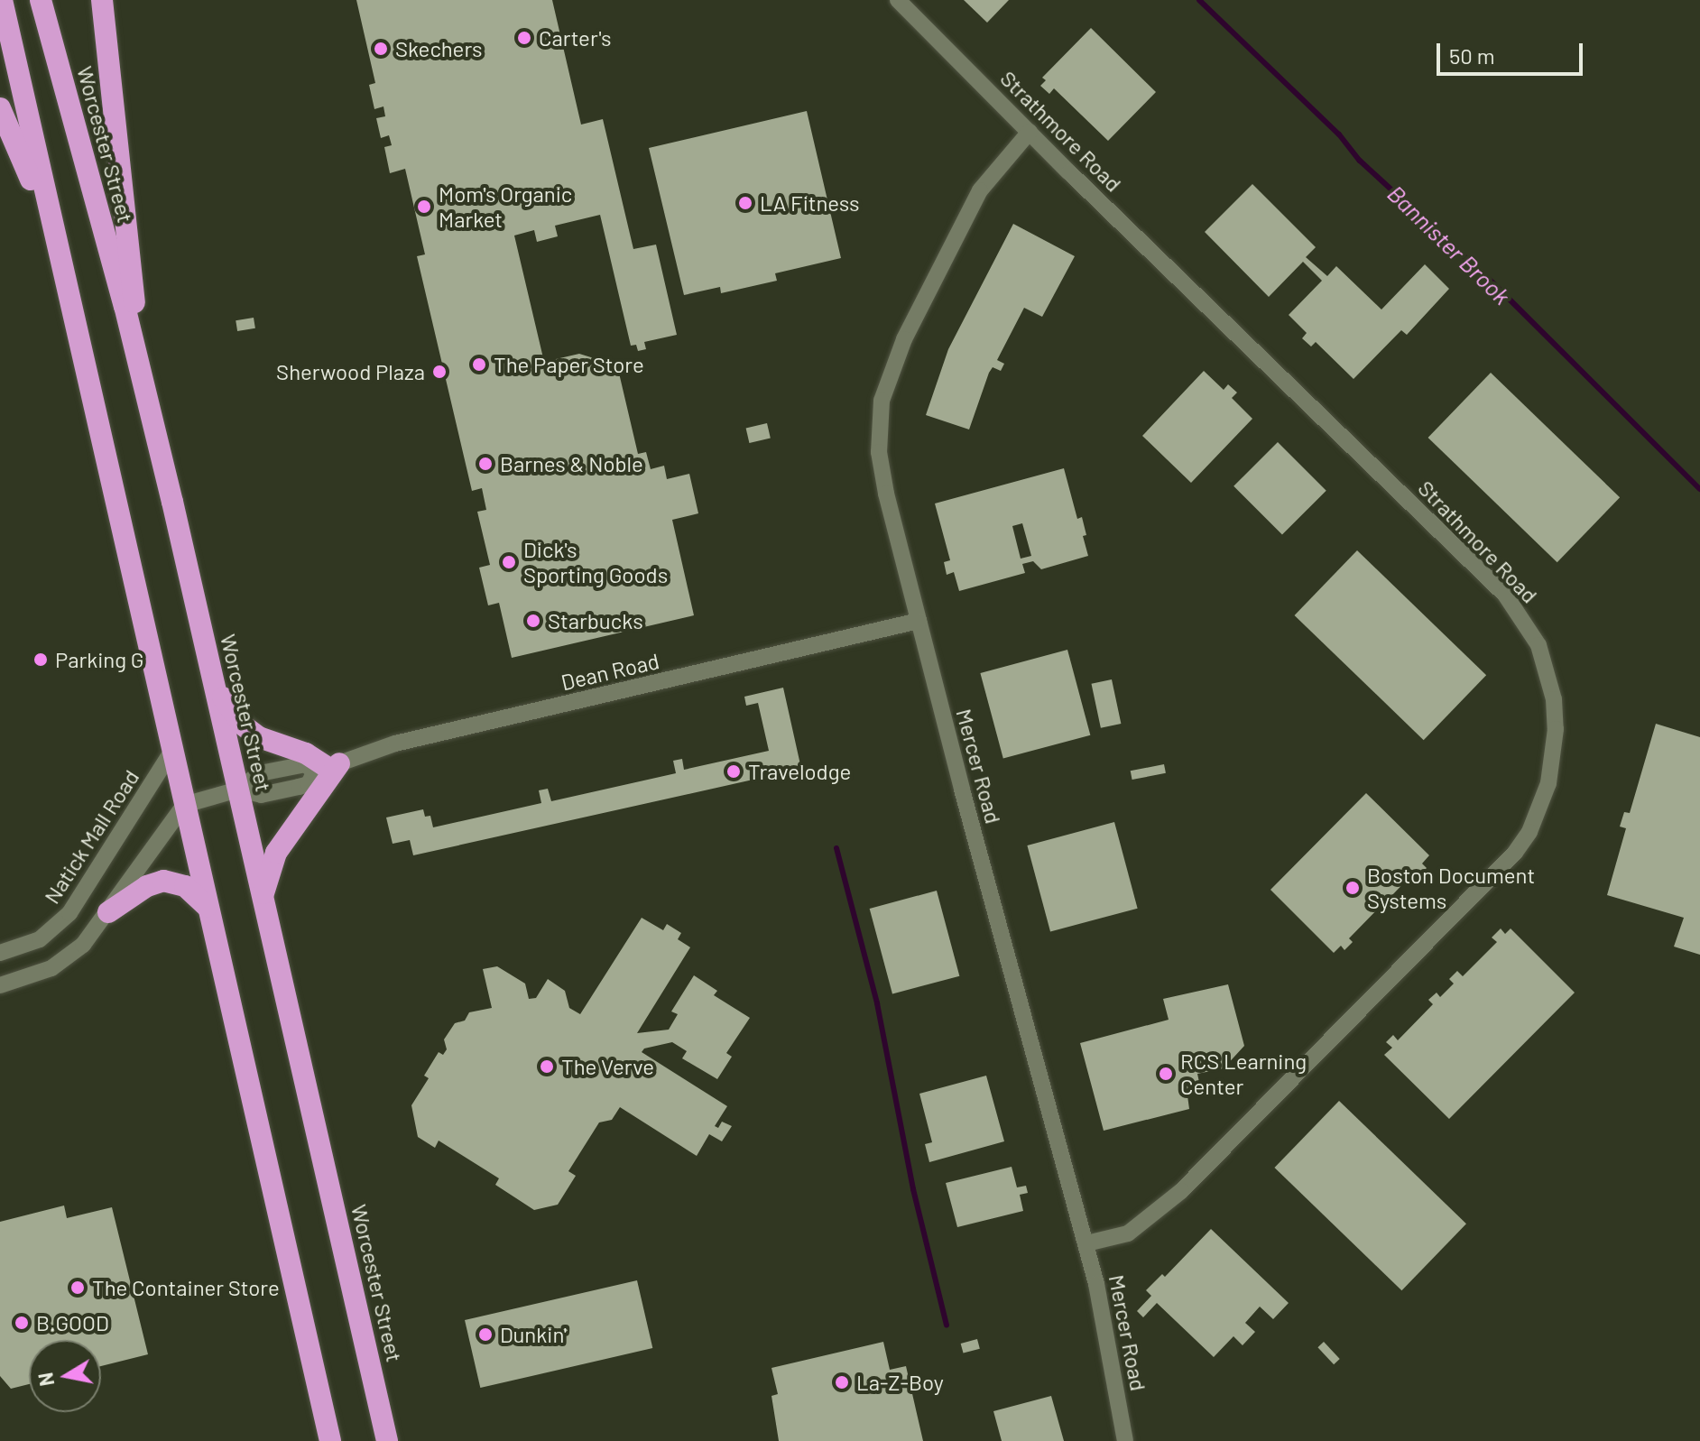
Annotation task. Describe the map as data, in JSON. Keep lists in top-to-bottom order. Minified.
{"streets":{"highway":["Worcester Street"],"street":["Strathmore Road","Dean Road","Mercer Road","Natick Mall Road"]},"crossings":[["Strathmore Road","Mercer Road"],["Worcester Street","Dean Road"],["Dean Road","Mercer Road"]],"water":["Bannister Brook"],"places":["Carter's","Skechers","LA Fitness","Mom's Organic Market","The Paper Store","Sherwood Plaza","Barnes & Noble","Dick's Sporting Goods","Starbucks","Parking G","Travelodge","Boston Document Systems","The Verve","RCS Learning Center","The Container Store","B.GOOD","Dunkin'","La-Z-Boy"],"scale_bar":"50 m","north":"left"}
